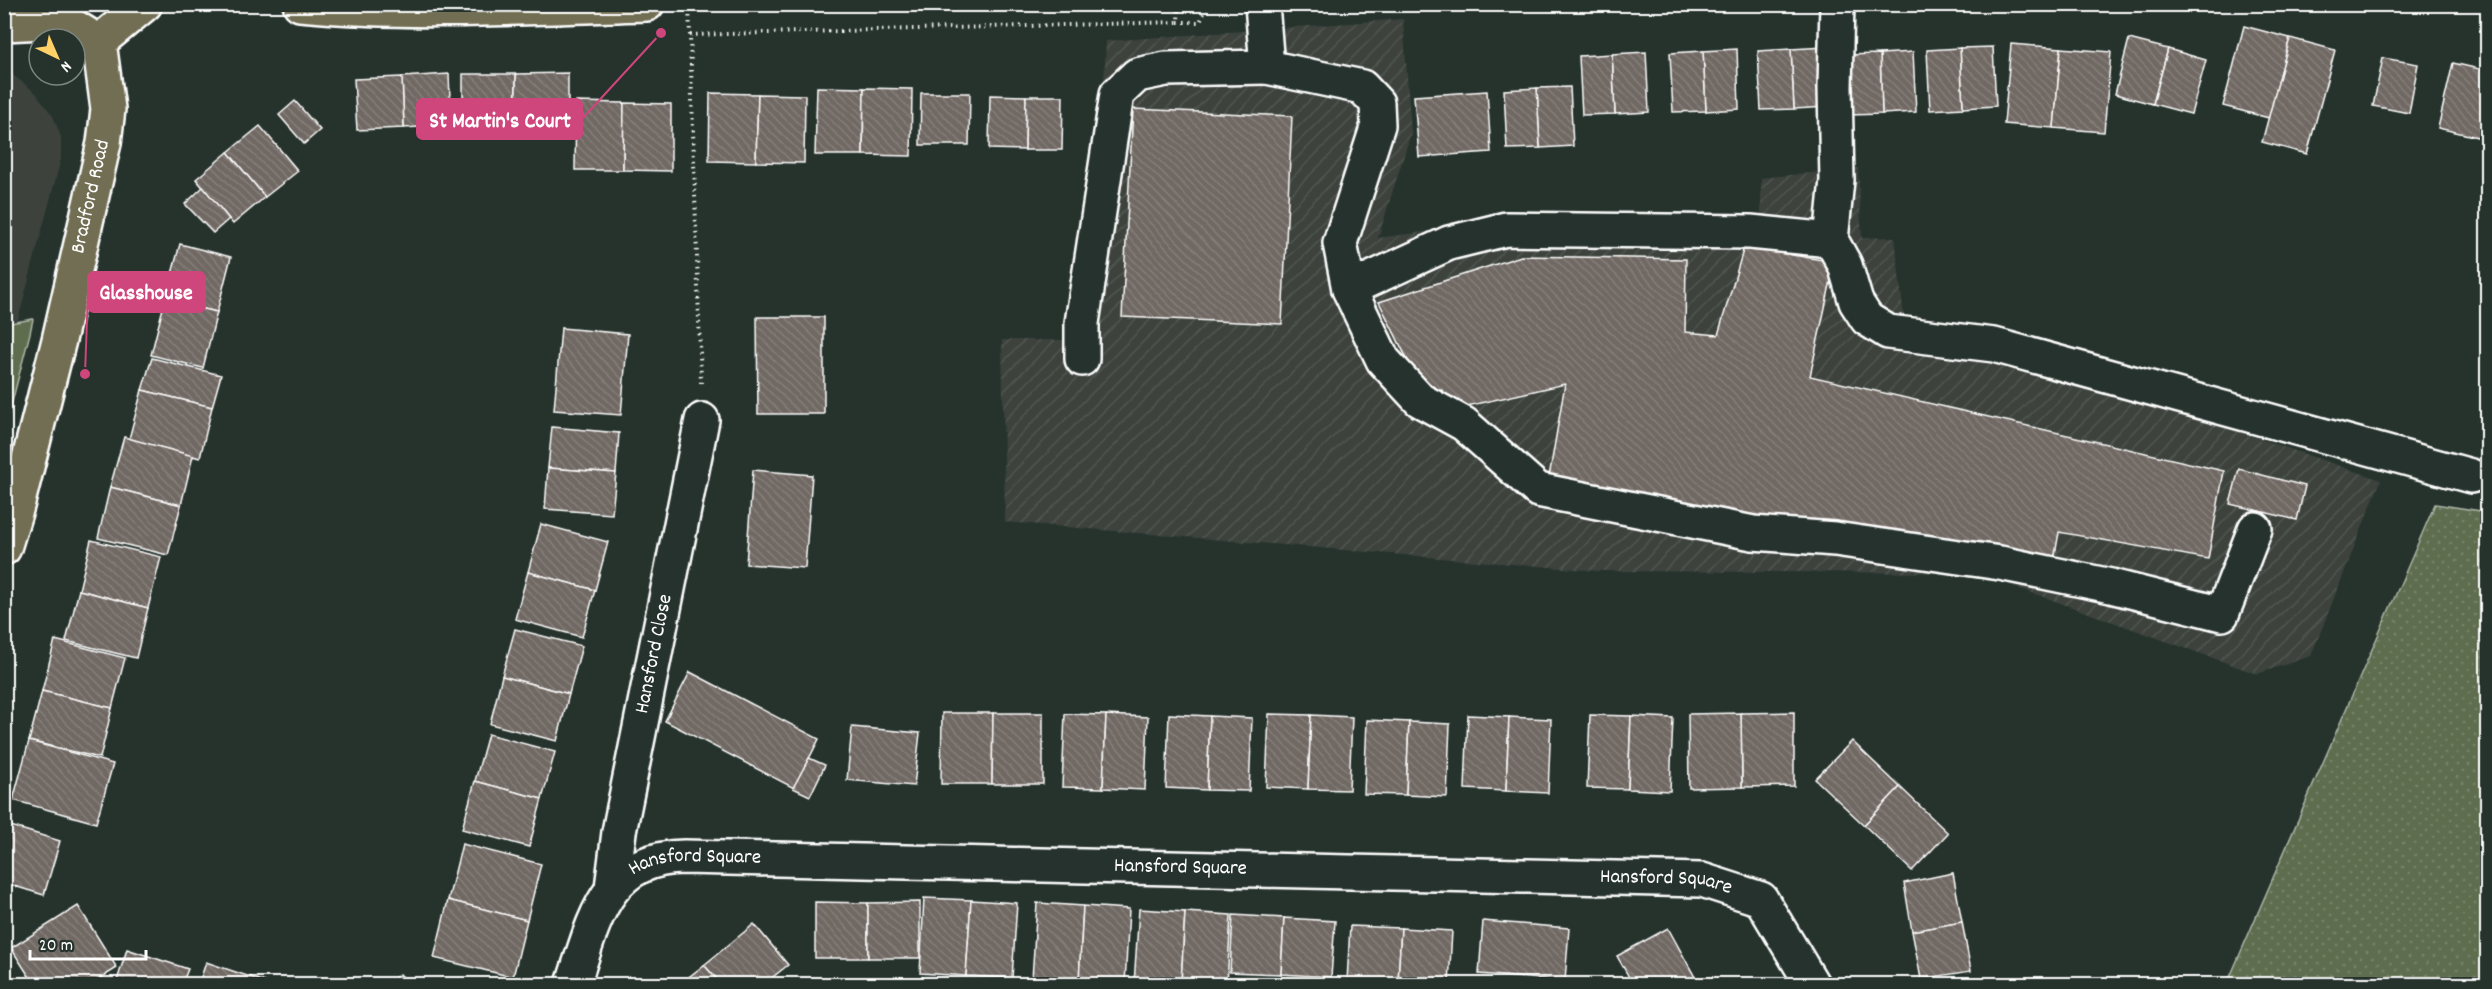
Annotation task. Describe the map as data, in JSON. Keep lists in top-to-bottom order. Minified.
{"streets":{"main road":["Bradford Road"],"street":["Hansford Close","Hansford Square"]},"crossings":[["Hansford Close","Hansford Square"]],"places":["St Martin's Court","Glasshouse"],"scale_bar":"20 m","north":"bottom right"}
